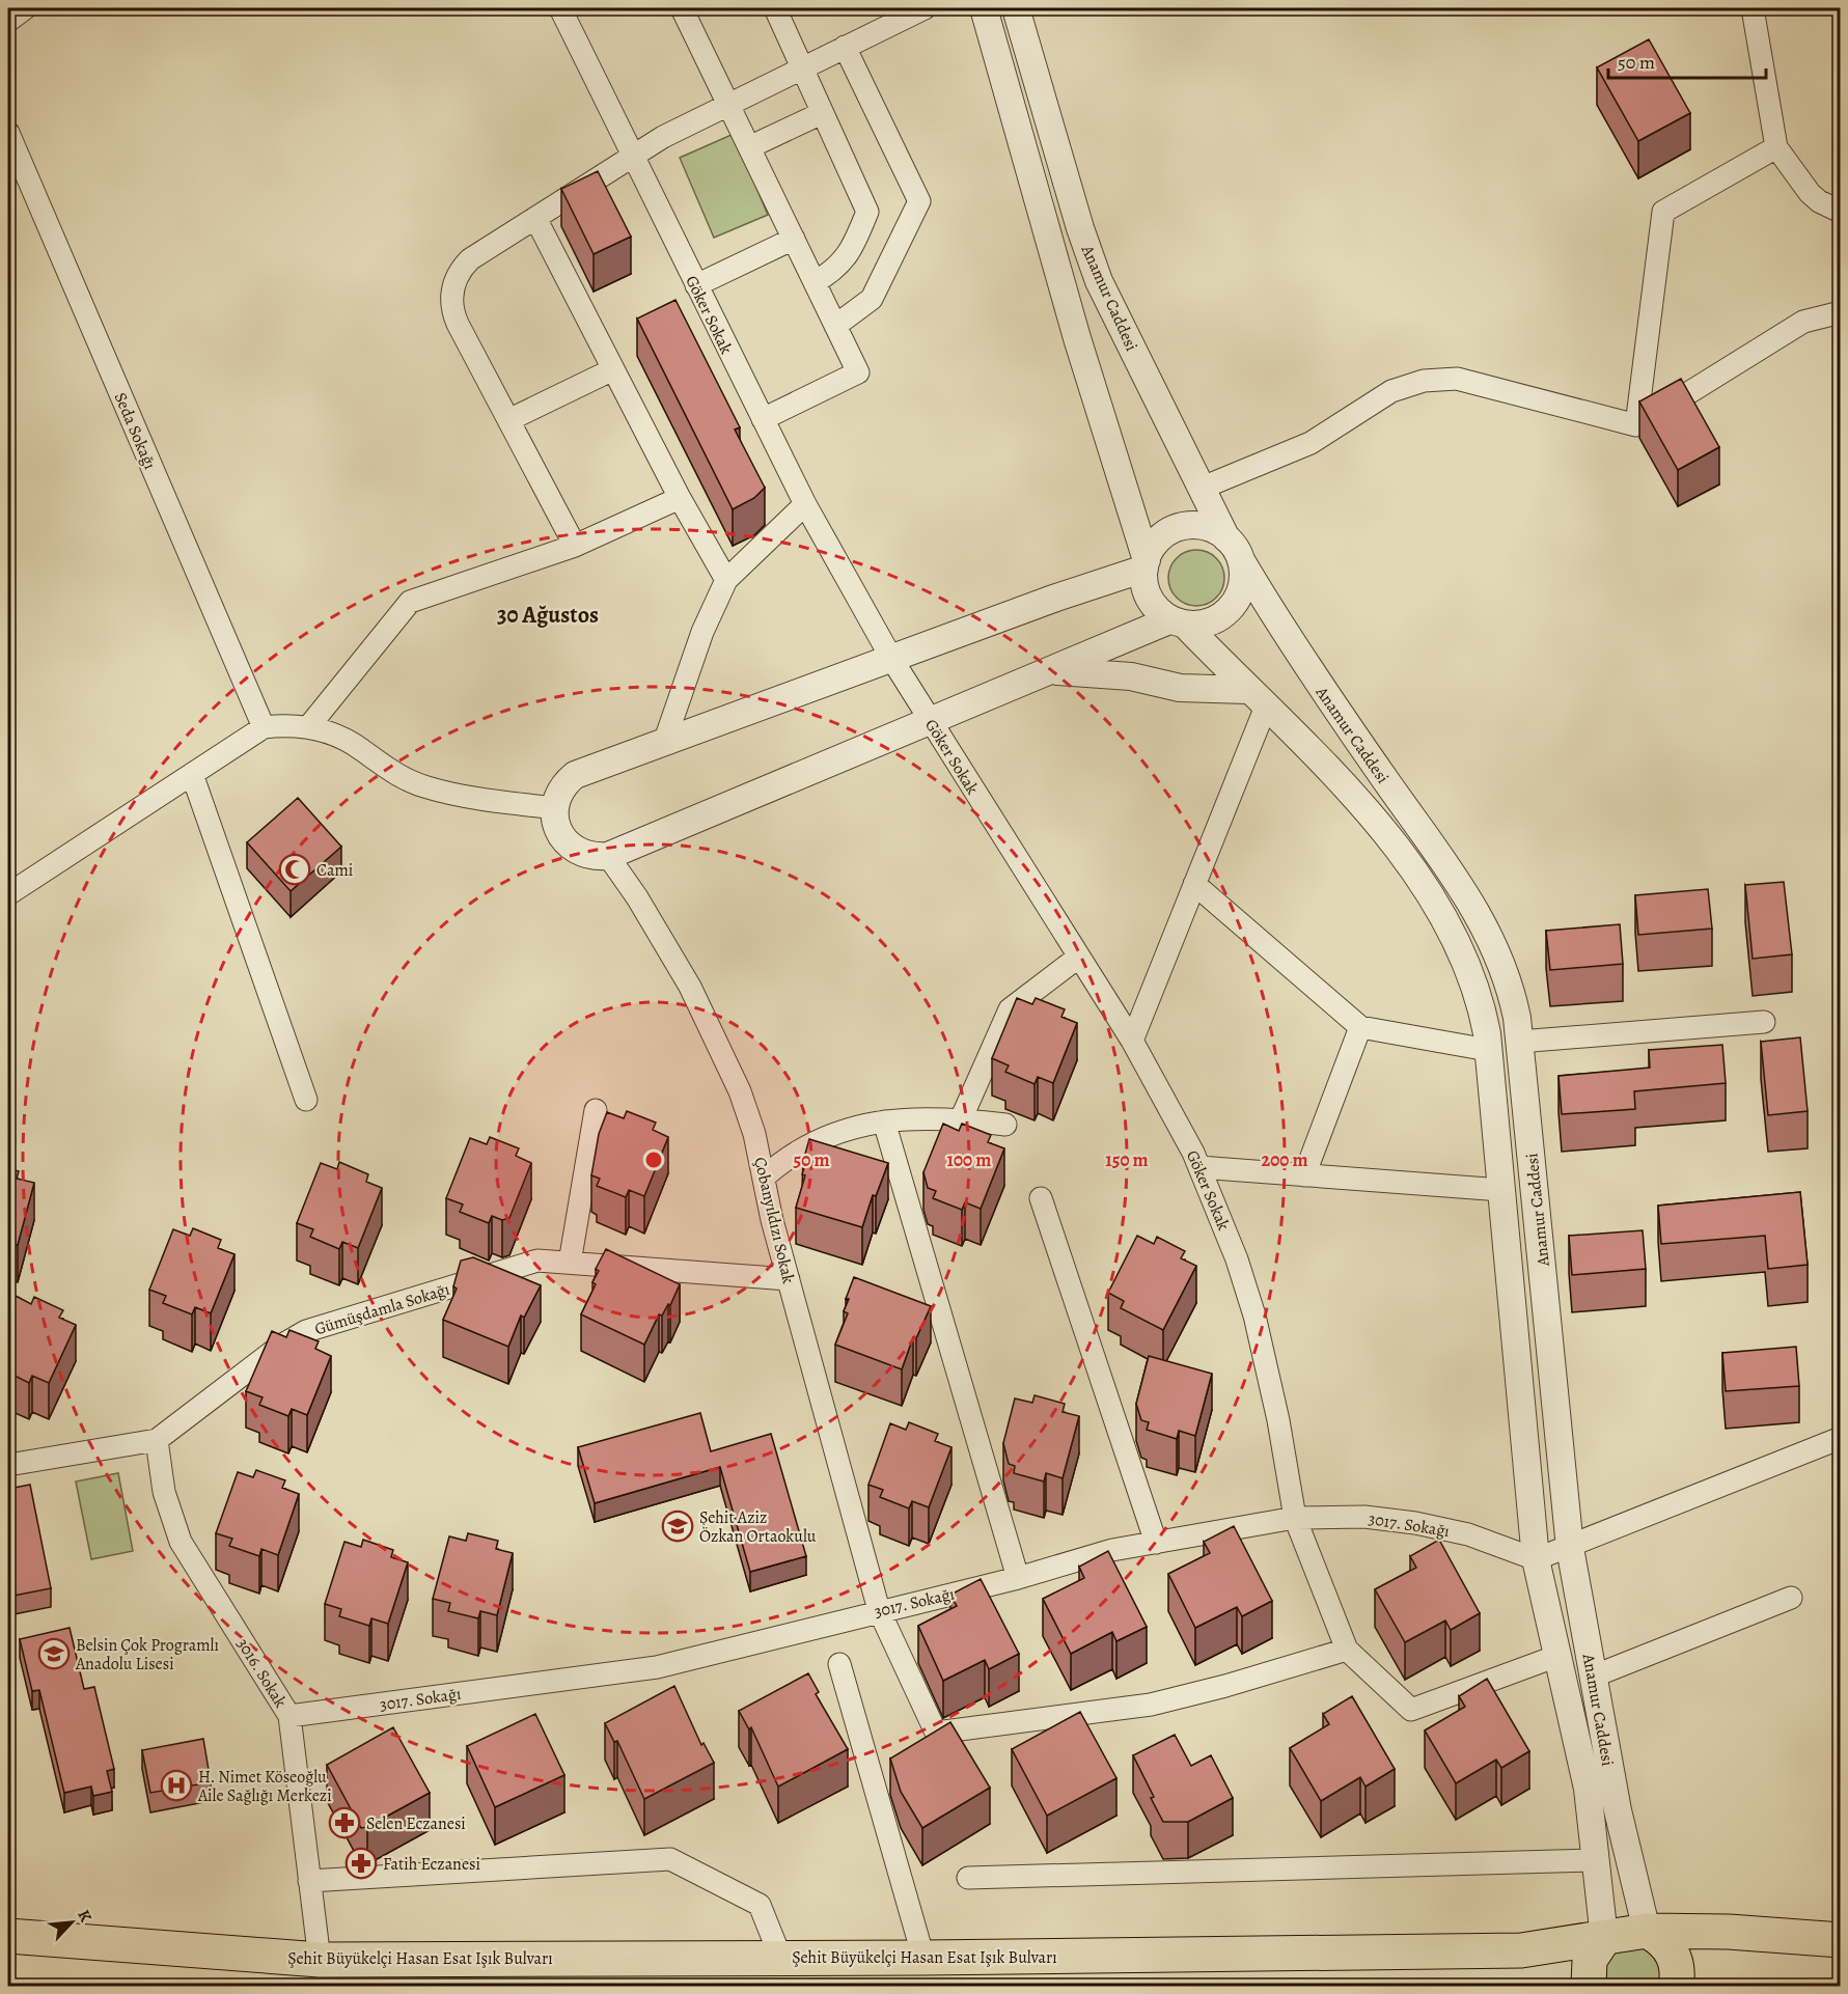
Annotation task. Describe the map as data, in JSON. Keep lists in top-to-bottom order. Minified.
{"streets":{"main road":["Şehit Büyükelçi Hasan Esat Işık Bulvarı"],"street":["Anamur Caddesi","Göker Sokak","Seda Sokağı","Çobanyıldızı Sokak","Gümüşdamla Sokağı","3017. Sokağı","3016. Sokak"]},"crossings":[["Anamur Caddesi","3017. Sokağı"],["Anamur Caddesi","Şehit Büyükelçi Hasan Esat Işık Bulvarı"],["Göker Sokak","Çobanyıldızı Sokak"],["Göker Sokak","3017. Sokağı"],["Çobanyıldızı Sokak","Gümüşdamla Sokağı"],["Çobanyıldızı Sokak","3017. Sokağı"],["Gümüşdamla Sokağı","3016. Sokak"],["3017. Sokağı","3016. Sokak"],["3016. Sokak","Şehit Büyükelçi Hasan Esat Işık Bulvarı"]],"districts":["30 Ağustos"],"places":{"mosque":["Cami"],"school or university":["Şehit Aziz Özkan Ortaokulu","Belsin Çok Programlı Anadolu Lisesi"],"hospital":["H. Nimet Köseoğlu Aile Sağlığı Merkezi"],"pharmacy":["Selen Eczanesi","Fatih Eczanesi"]},"scale_bar":"50 m","north":"top right","rings":["50 m","100 m","150 m","200 m"]}
